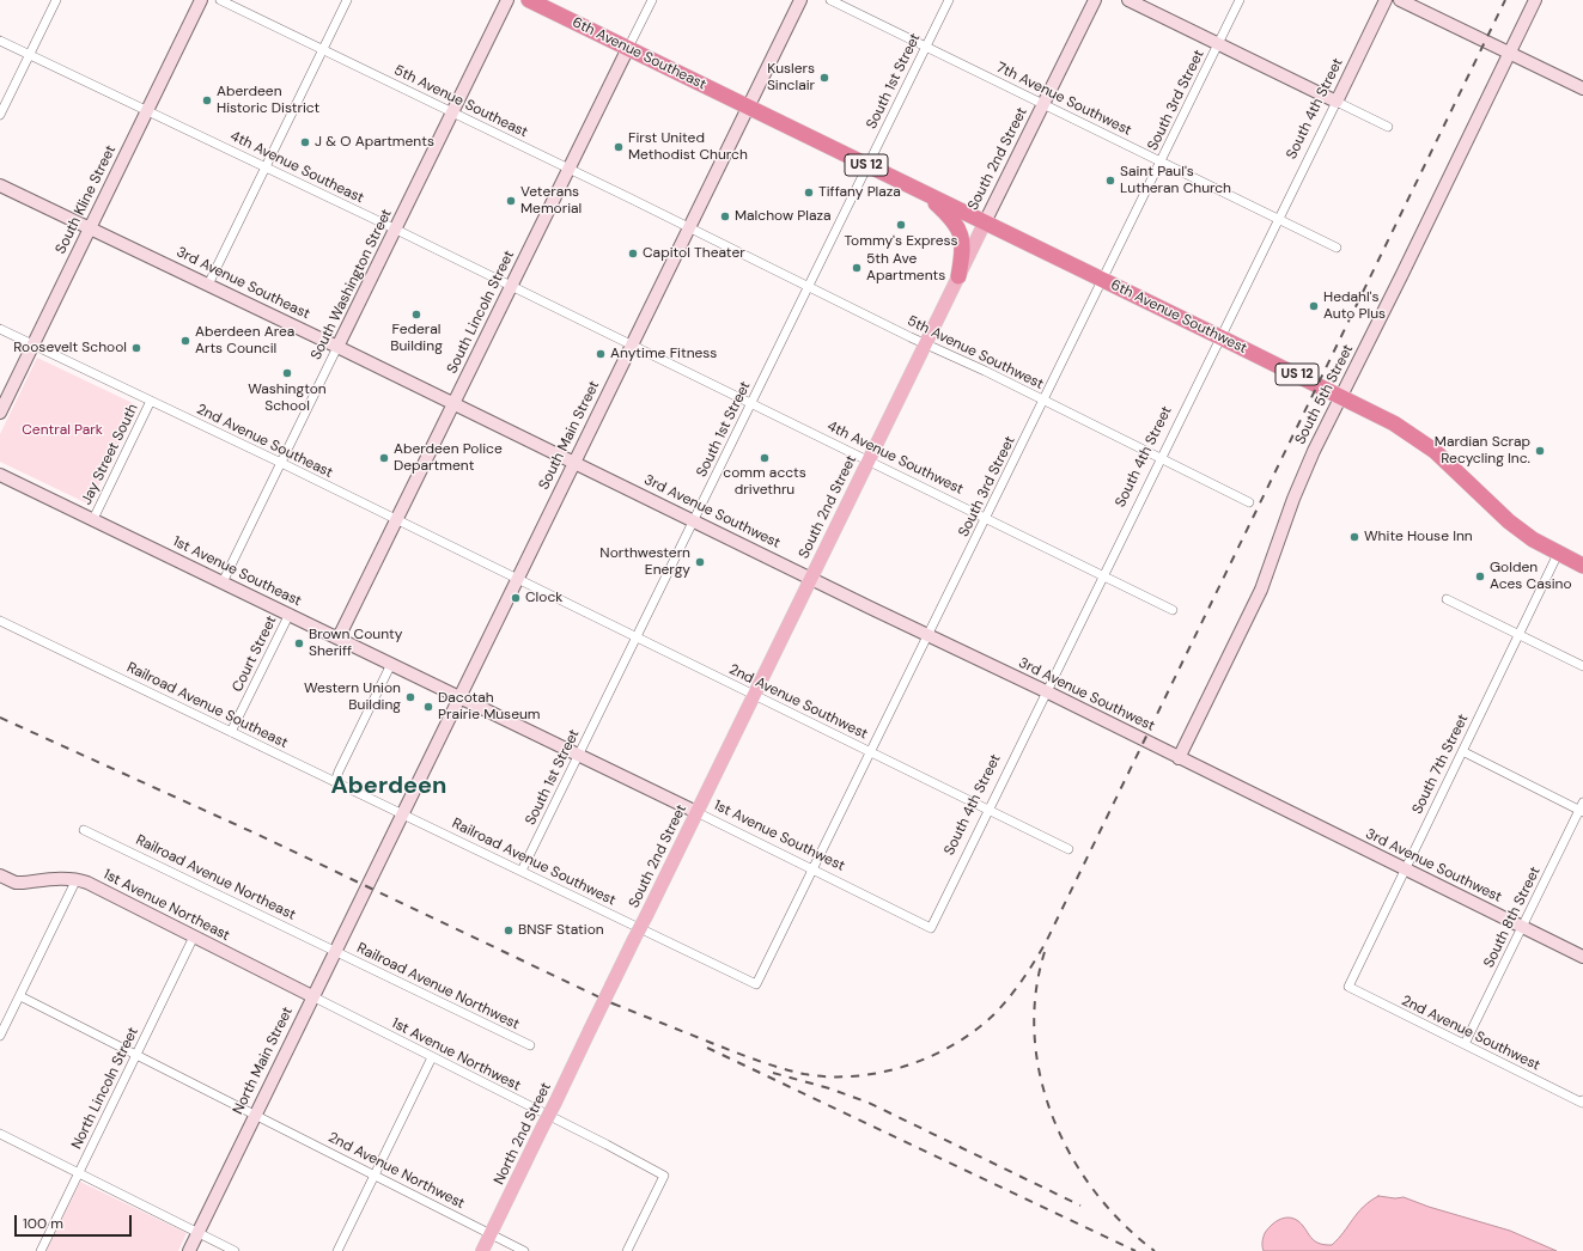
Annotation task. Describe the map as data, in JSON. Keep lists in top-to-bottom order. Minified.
{"streets":{"highway":["6th Avenue Southeast","US 12","6th Avenue Southwest"],"main road":["South 2nd Street","North 2nd Street"],"street":["South 1st Street","7th Avenue Southwest","South 3rd Street","5th Avenue Southeast","South 4th Street","4th Avenue Southeast","South Kline Street","3rd Avenue Southeast","South Washington Street","South Lincoln Street","5th Avenue Southwest","South 5th Street","South Main Street","2nd Avenue Southeast","Jay Street South","4th Avenue Southwest","3rd Avenue Southwest","1st Avenue Southeast","Court Street","2nd Avenue Southwest","Railroad Avenue Southeast","South 7th Street","1st Avenue Southwest","Railroad Avenue Southwest","Railroad Avenue Northeast","1st Avenue Northeast","South 8th Street","Railroad Avenue Northwest","1st Avenue Northwest","North Main Street","North Lincoln Street","2nd Avenue Northwest"]},"crossings":[["6th Avenue Southeast","South Lincoln Street"],["6th Avenue Southeast","6th Avenue Southwest"],["6th Avenue Southeast","South Main Street"],["South 1st Street","7th Avenue Southwest"],["South 1st Street","6th Avenue Southwest"],["South 1st Street","5th Avenue Southwest"],["South 1st Street","4th Avenue Southwest"],["South 1st Street","3rd Avenue Southwest"],["South 1st Street","2nd Avenue Southwest"],["South 1st Street","1st Avenue Southwest"],["South 1st Street","Railroad Avenue Southwest"],["7th Avenue Southwest","South 3rd Street"],["7th Avenue Southwest","South 4th Street"],["7th Avenue Southwest","South 2nd Street"],["South 3rd Street","6th Avenue Southwest"],["South 3rd Street","5th Avenue Southwest"],["South 3rd Street","4th Avenue Southwest"],["South 3rd Street","3rd Avenue Southwest"],["South 3rd Street","2nd Avenue Southwest"],["South 3rd Street","1st Avenue Southwest"],["South 3rd Street","Railroad Avenue Southwest"],["5th Avenue Southeast","South Washington Street"],["5th Avenue Southeast","South Lincoln Street"],["5th Avenue Southeast","5th Avenue Southwest"],["5th Avenue Southeast","South Main Street"],["South 4th Street","6th Avenue Southwest"],["South 4th Street","5th Avenue Southwest"],["South 4th Street","4th Avenue Southwest"],["South 4th Street","3rd Avenue Southwest"],["South 4th Street","2nd Avenue Southwest"],["South 4th Street","1st Avenue Southwest"],["South 2nd Street","6th Avenue Southwest"],["South 2nd Street","5th Avenue Southwest"],["South 2nd Street","4th Avenue Southwest"],["South 2nd Street","3rd Avenue Southwest"],["South 2nd Street","2nd Avenue Southwest"],["South 2nd Street","1st Avenue Southwest"],["South 2nd Street","North 2nd Street"],["4th Avenue Southeast","South Kline Street"],["4th Avenue Southeast","South Washington Street"],["4th Avenue Southeast","South Lincoln Street"],["4th Avenue Southeast","South Main Street"],["4th Avenue Southeast","4th Avenue Southwest"],["South Kline Street","3rd Avenue Southeast"],["South Kline Street","2nd Avenue Southeast"],["3rd Avenue Southeast","South Washington Street"],["3rd Avenue Southeast","South Lincoln Street"],["3rd Avenue Southeast","South Main Street"],["3rd Avenue Southeast","3rd Avenue Southwest"],["South Washington Street","2nd Avenue Southeast"],["South Washington Street","1st Avenue Southeast"],["South Lincoln Street","2nd Avenue Southeast"],["South Lincoln Street","1st Avenue Southeast"],["6th Avenue Southwest","South 5th Street"],["6th Avenue Southwest","South Main Street"],["6th Avenue Southwest","South 7th Street"],["5th Avenue Southwest","South Main Street"],["South 5th Street","3rd Avenue Southwest"],["South Main Street","2nd Avenue Southeast"],["South Main Street","4th Avenue Southwest"],["South Main Street","3rd Avenue Southwest"],["South Main Street","1st Avenue Southeast"],["South Main Street","2nd Avenue Southwest"],["South Main Street","Railroad Avenue Southeast"],["South Main Street","1st Avenue Southwest"],["South Main Street","Railroad Avenue Southwest"],["South Main Street","North Main Street"],["2nd Avenue Southeast","Jay Street South"],["2nd Avenue Southeast","2nd Avenue Southwest"],["Jay Street South","1st Avenue Southeast"],["3rd Avenue Southwest","South 7th Street"],["3rd Avenue Southwest","South 8th Street"],["1st Avenue Southeast","Court Street"],["1st Avenue Southeast","1st Avenue Southwest"],["Court Street","Railroad Avenue Southeast"],["2nd Avenue Southwest","South 7th Street"],["2nd Avenue Southwest","South 8th Street"],["Railroad Avenue Southeast","Railroad Avenue Southwest"],["Railroad Avenue Northeast","Railroad Avenue Northwest"],["Railroad Avenue Northeast","North Main Street"],["1st Avenue Northeast","1st Avenue Northwest"],["1st Avenue Northeast","North Main Street"],["1st Avenue Northeast","North Lincoln Street"],["Railroad Avenue Northwest","North Main Street"],["1st Avenue Northwest","North Main Street"],["North Main Street","2nd Avenue Northwest"],["North Lincoln Street","2nd Avenue Northwest"],["North 2nd Street","2nd Avenue Northwest"]],"districts":["Aberdeen"],"parks":["Central Park"],"places":["Kuslers Sinclair","Aberdeen Historic District","J & O Apartments","First United Methodist Church","Saint Paul's Lutheran Church","Tiffany Plaza","Veterans Memorial","Malchow Plaza","Tommy's Express","Capitol Theater","5th Ave Apartments","Hedahl's Auto Plus","Federal Building","Aberdeen Area Arts Council","Roosevelt School","Anytime Fitness","Washington School","Mardian Scrap Recycling Inc.","Aberdeen Police Department","comm accts drivethru","White House Inn","Northwestern Energy","Golden Aces Casino","Clock","Brown County Sheriff","Western Union Building","Dacotah Prairie Museum","BNSF Station"],"scale_bar":"100 m"}
